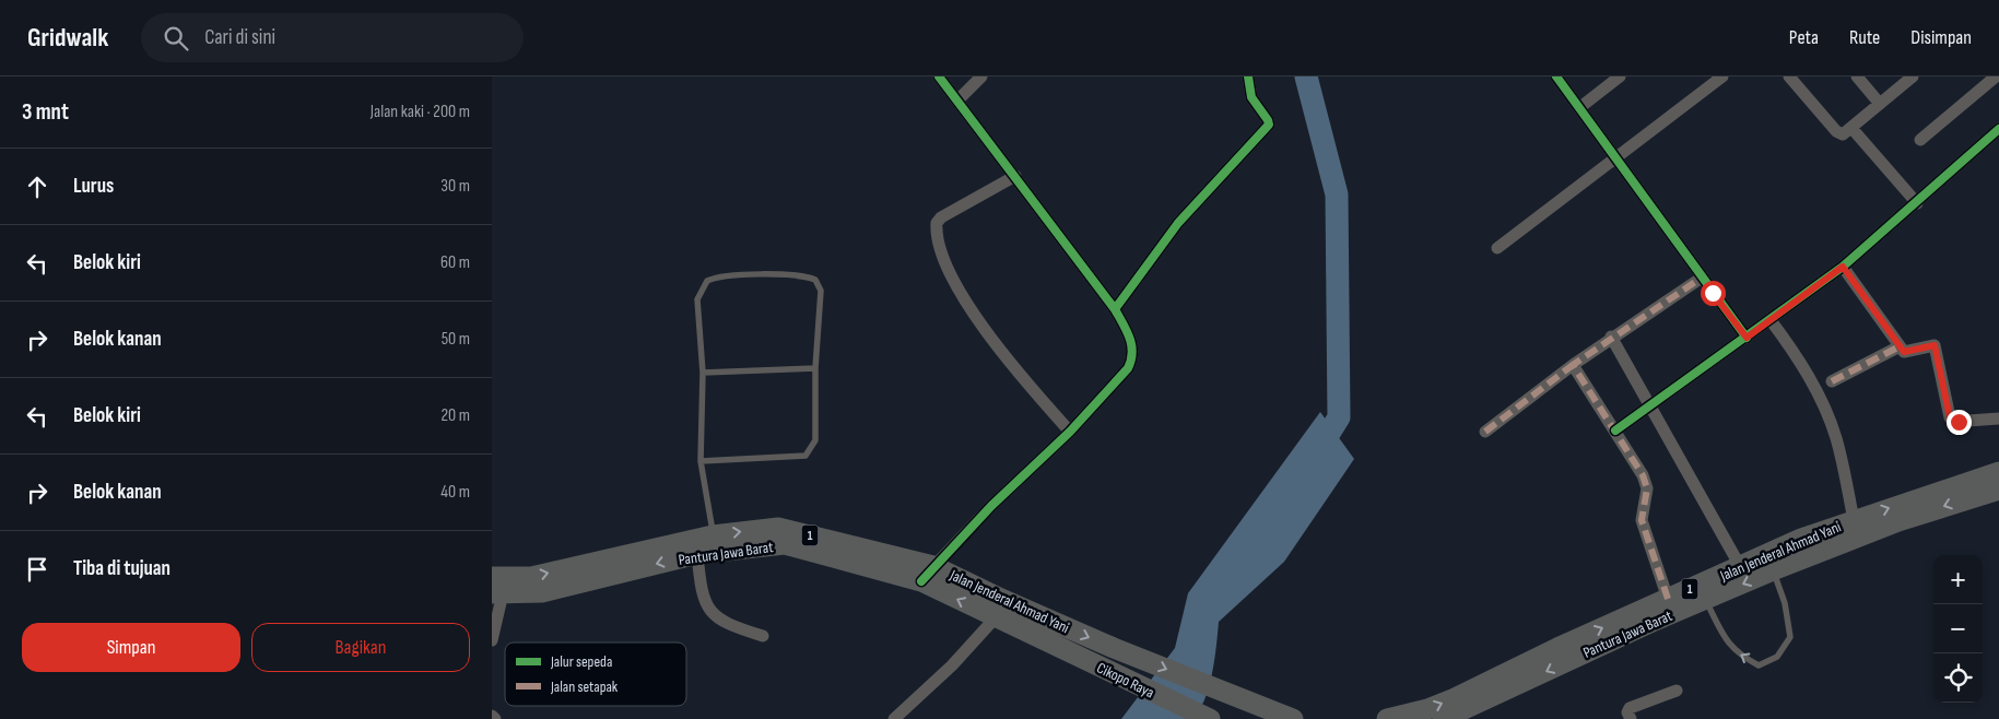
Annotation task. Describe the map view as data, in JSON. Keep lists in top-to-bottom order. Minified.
{"streets":{"highway":["1","Jalan Jenderal Ahmad Yani","Pantura Jawa Barat","Cikopo Raya"]},"crossings":[["Jalan Jenderal Ahmad Yani","Pantura Jawa Barat"],["Pantura Jawa Barat","Cikopo Raya"]],"one_way":["Jalan Jenderal Ahmad Yani","Pantura Jawa Barat"],"legend":["Jalur sepeda","Jalan setapak"],"page":{"header":"Gridwalk","search":"Cari di sini","nav":["Peta","Rute","Disimpan"],"heading":["3 mnt","Jalan kaki · 200 m"],"list":[["Lurus","30 m"],["Belok kiri","60 m"],["Belok kanan","50 m"],["Belok kiri","20 m"],["Belok kanan","40 m"],"Tiba di tujuan"],"map_buttons":["+","−"],"buttons":["Simpan","Bagikan"]}}
